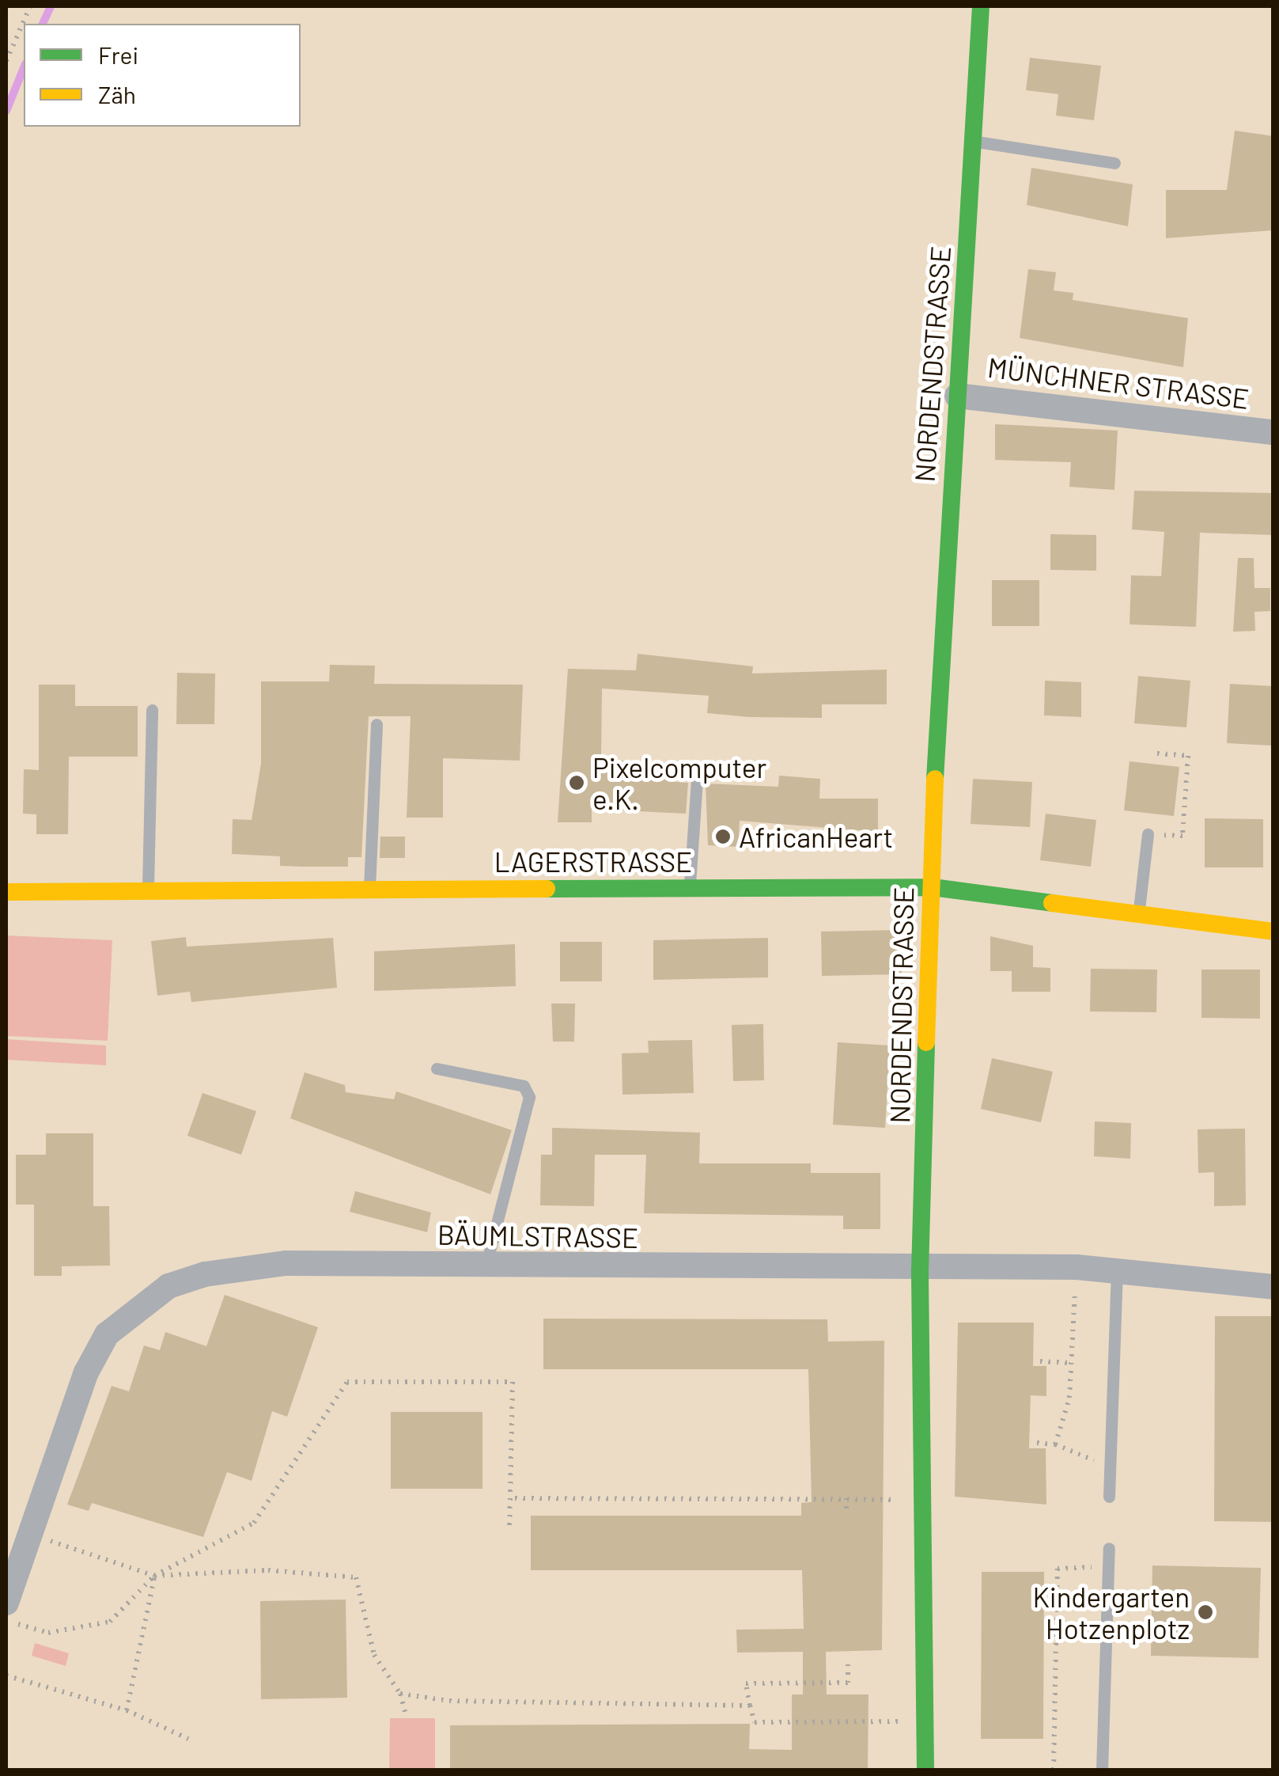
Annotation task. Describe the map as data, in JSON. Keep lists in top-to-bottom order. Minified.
{"streets":{"street":["NORDENDSTRASSE","MÜNCHNER STRASSE","LAGERSTRASSE","BÄUMLSTRASSE"]},"crossings":[["NORDENDSTRASSE","MÜNCHNER STRASSE"],["NORDENDSTRASSE","LAGERSTRASSE"],["NORDENDSTRASSE","BÄUMLSTRASSE"]],"places":["Pixelcomputer e.K.","AfricanHeart","Kindergarten Hotzenplotz"],"legend":["Frei","Zäh"]}
